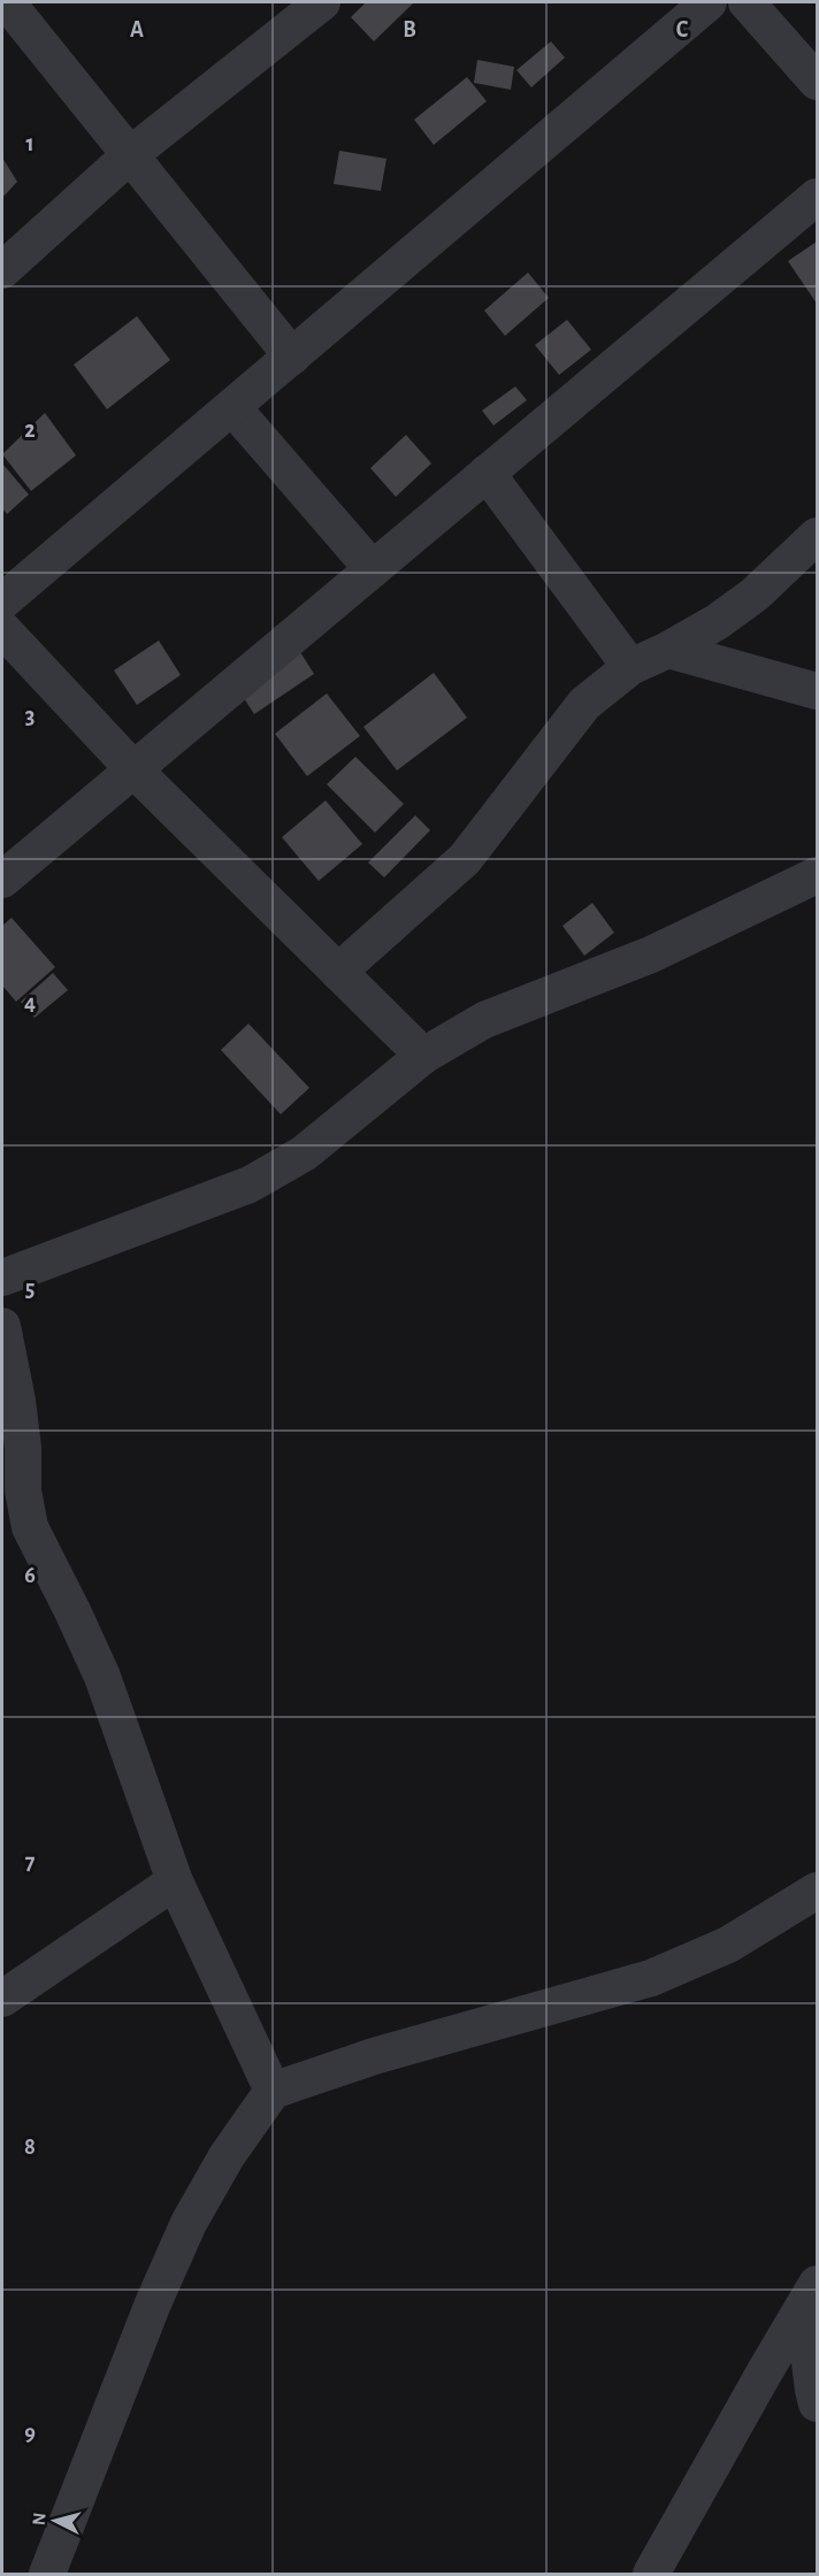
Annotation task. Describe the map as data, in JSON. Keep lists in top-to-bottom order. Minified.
{"north":"left","grid":{"columns":["A","B","C"],"rows":["1","2","3","4","5","6","7","8","9"]}}
